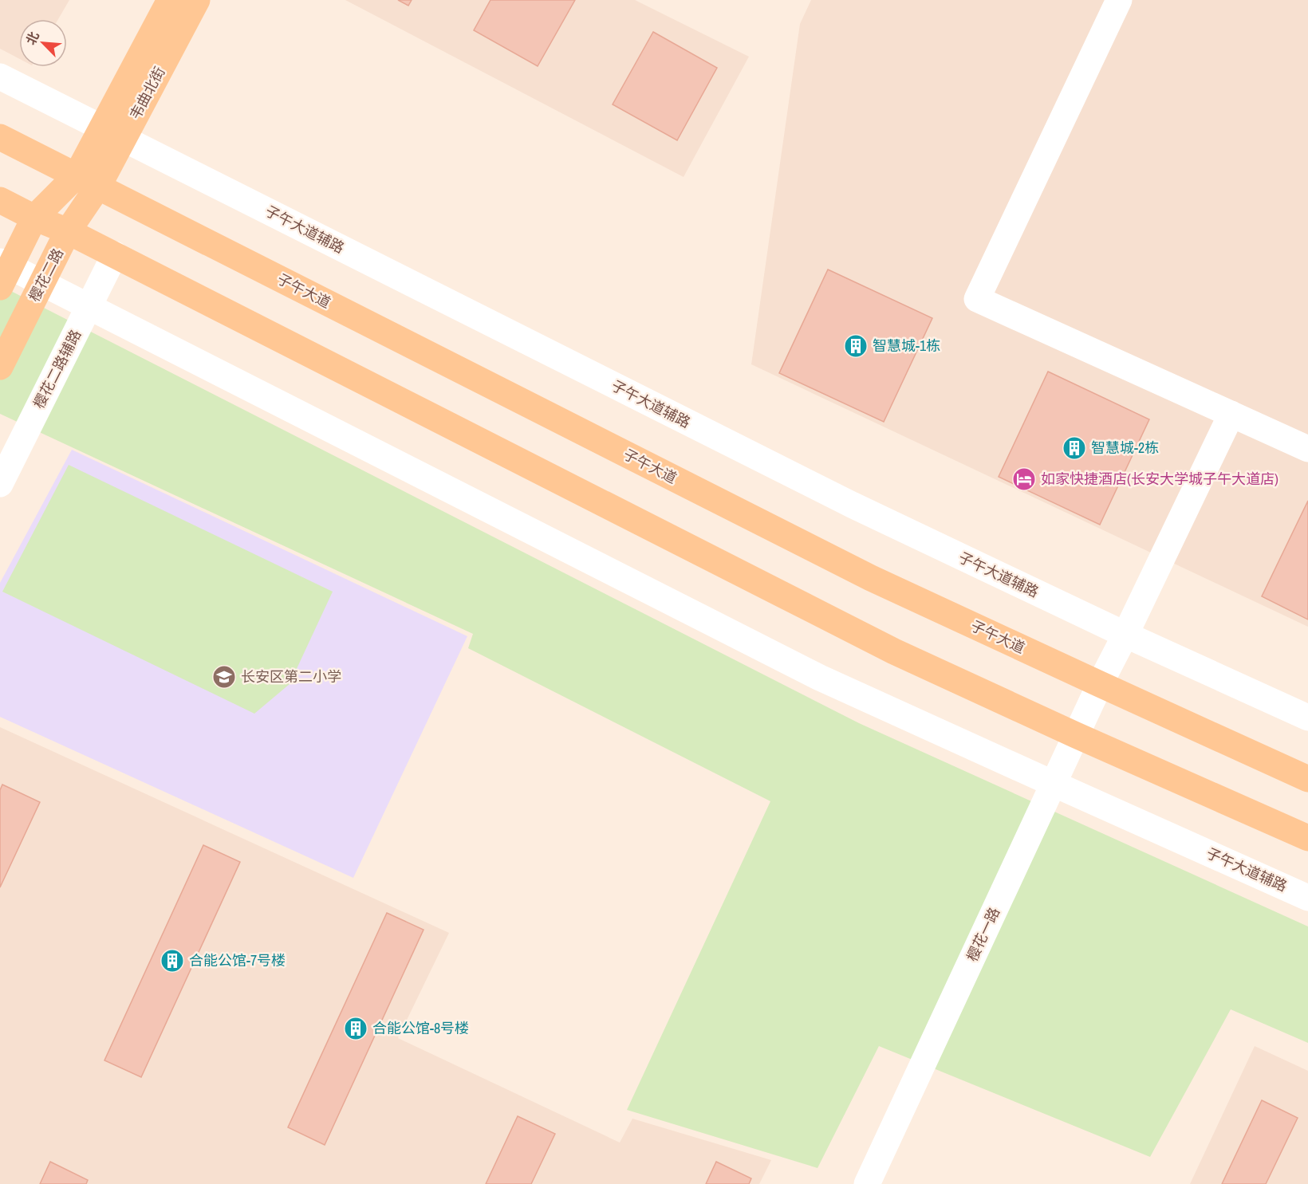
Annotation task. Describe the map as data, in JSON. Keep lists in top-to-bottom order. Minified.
{"streets":{"main road":["韦曲北街","樱花二路","子午大道"],"street":["子午大道辅路","樱花二路辅路","樱花一路"]},"crossings":[["韦曲北街","子午大道辅路"],["韦曲北街","樱花二路"],["韦曲北街","子午大道"],["子午大道辅路","樱花二路"],["子午大道辅路","樱花二路辅路"],["子午大道辅路","樱花一路"],["樱花二路","子午大道"],["子午大道","樱花一路"]],"places":{"building":["智慧城-1栋","智慧城-2栋","合能公馆-7号楼","合能公馆-8号楼"],"hotel":["如家快捷酒店(长安大学城子午大道店)"],"school or university":["长安区第二小学"]},"north":"top left"}
